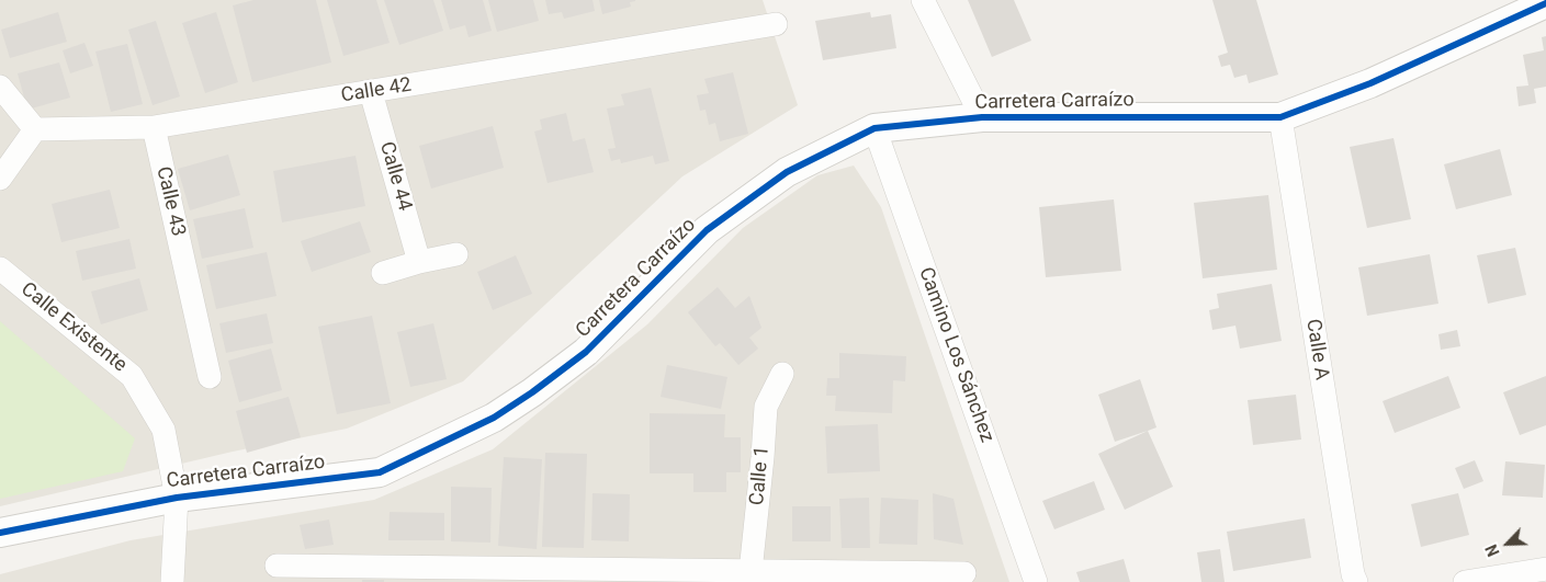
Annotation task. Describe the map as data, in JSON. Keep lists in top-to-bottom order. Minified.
{"streets":{"street":["Calle 42","Carretera Carraízo","Calle 44","Calle 43","Calle Existente","Calle A","Camino Los Sánchez","Calle 1"]},"crossings":[["Calle 42","Calle 44"],["Calle 42","Calle 43"],["Carretera Carraízo","Calle Existente"],["Carretera Carraízo","Calle A"],["Carretera Carraízo","Camino Los Sánchez"]],"north":"bottom left"}
